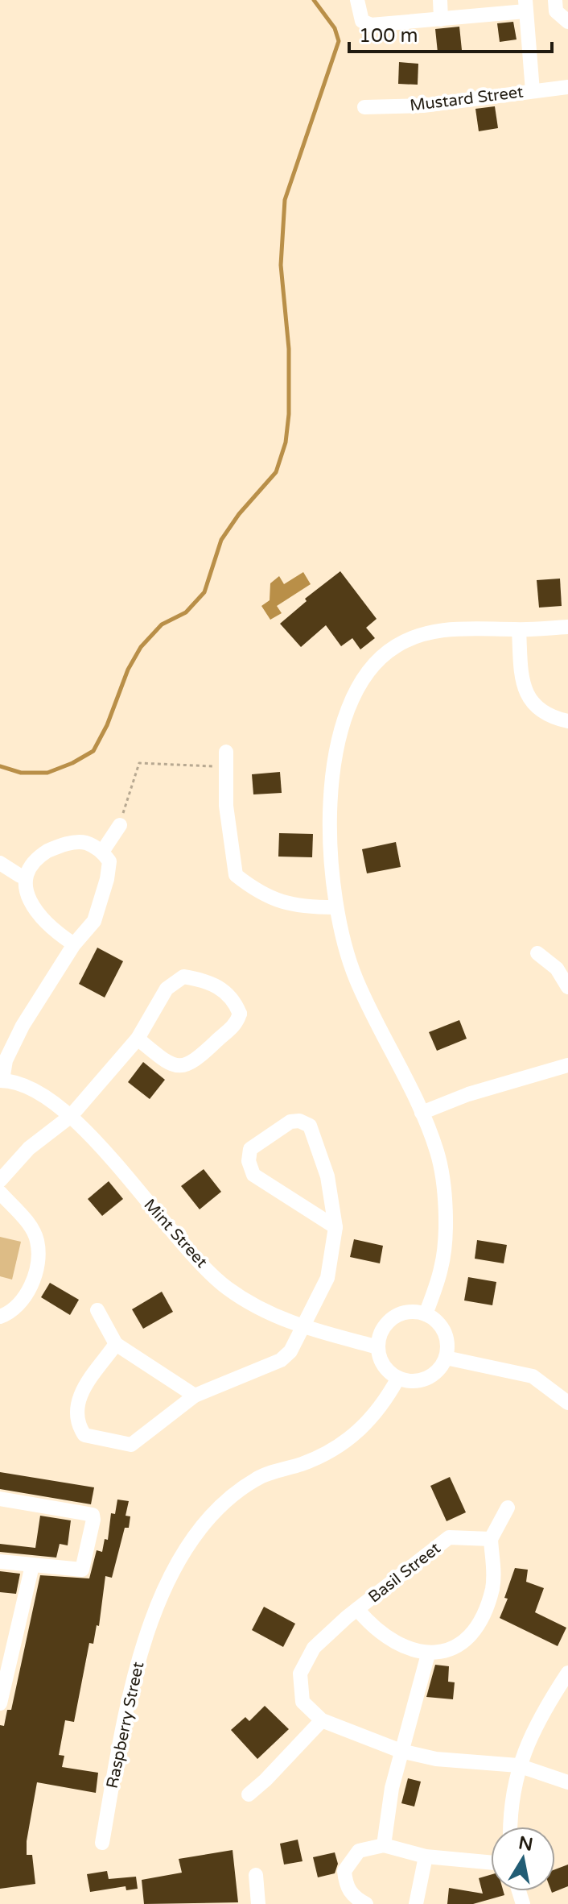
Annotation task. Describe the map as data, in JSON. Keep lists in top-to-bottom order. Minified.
{"streets":{"street":["Mustard Street","Mint Street","Basil Street","Raspberry Street"]},"crossings":[["Mint Street","Raspberry Street"]],"scale_bar":"100 m","north":"top"}
